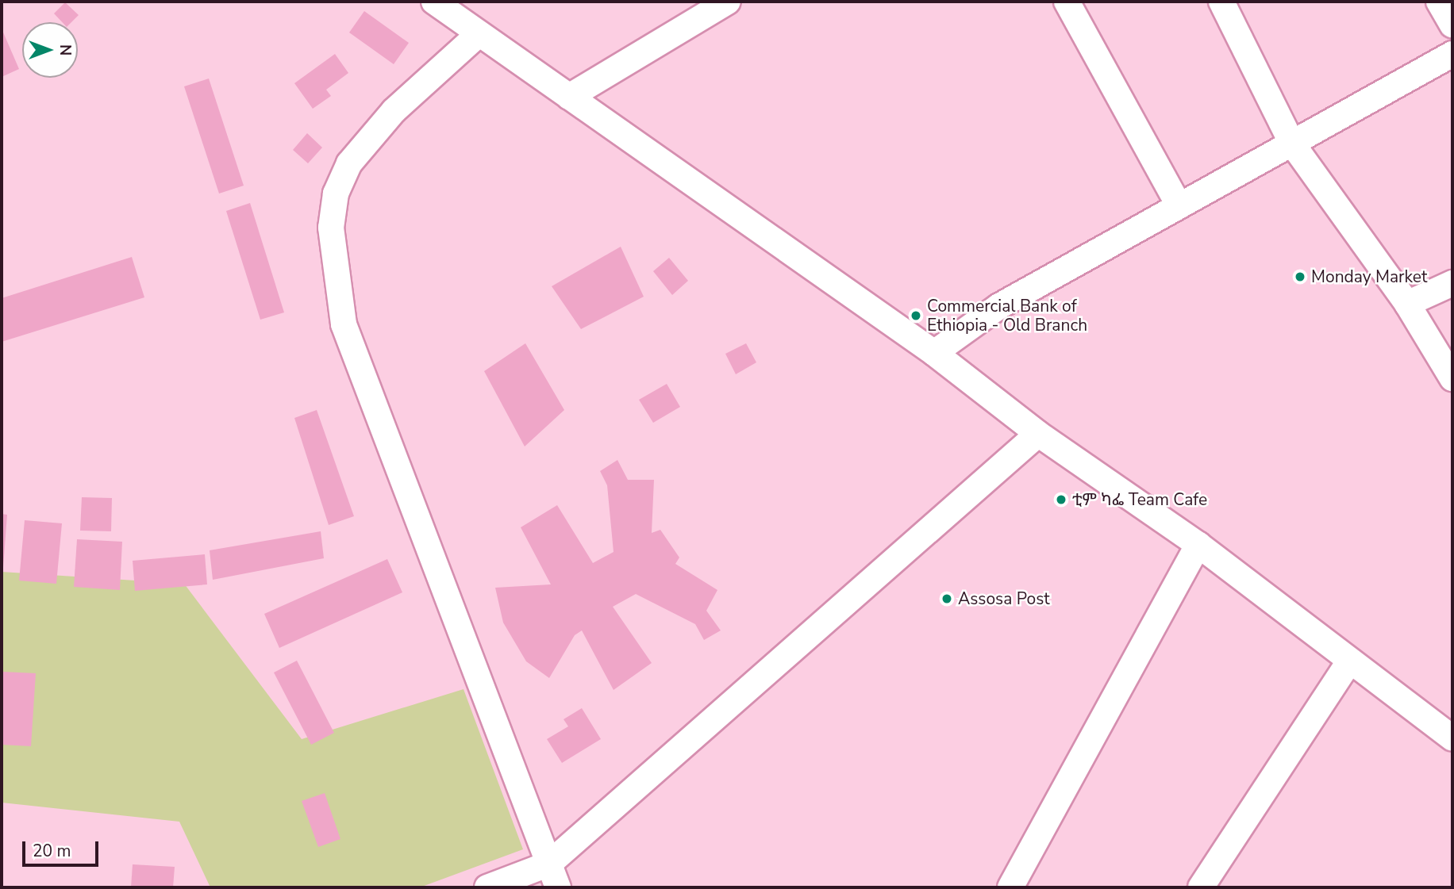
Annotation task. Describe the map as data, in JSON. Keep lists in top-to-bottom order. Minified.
{"places":["Monday Market","Commercial Bank of Ethiopia - Old Branch","ቲም ካፌ Team Cafe","Assosa Post"],"scale_bar":"20 m","north":"right"}
